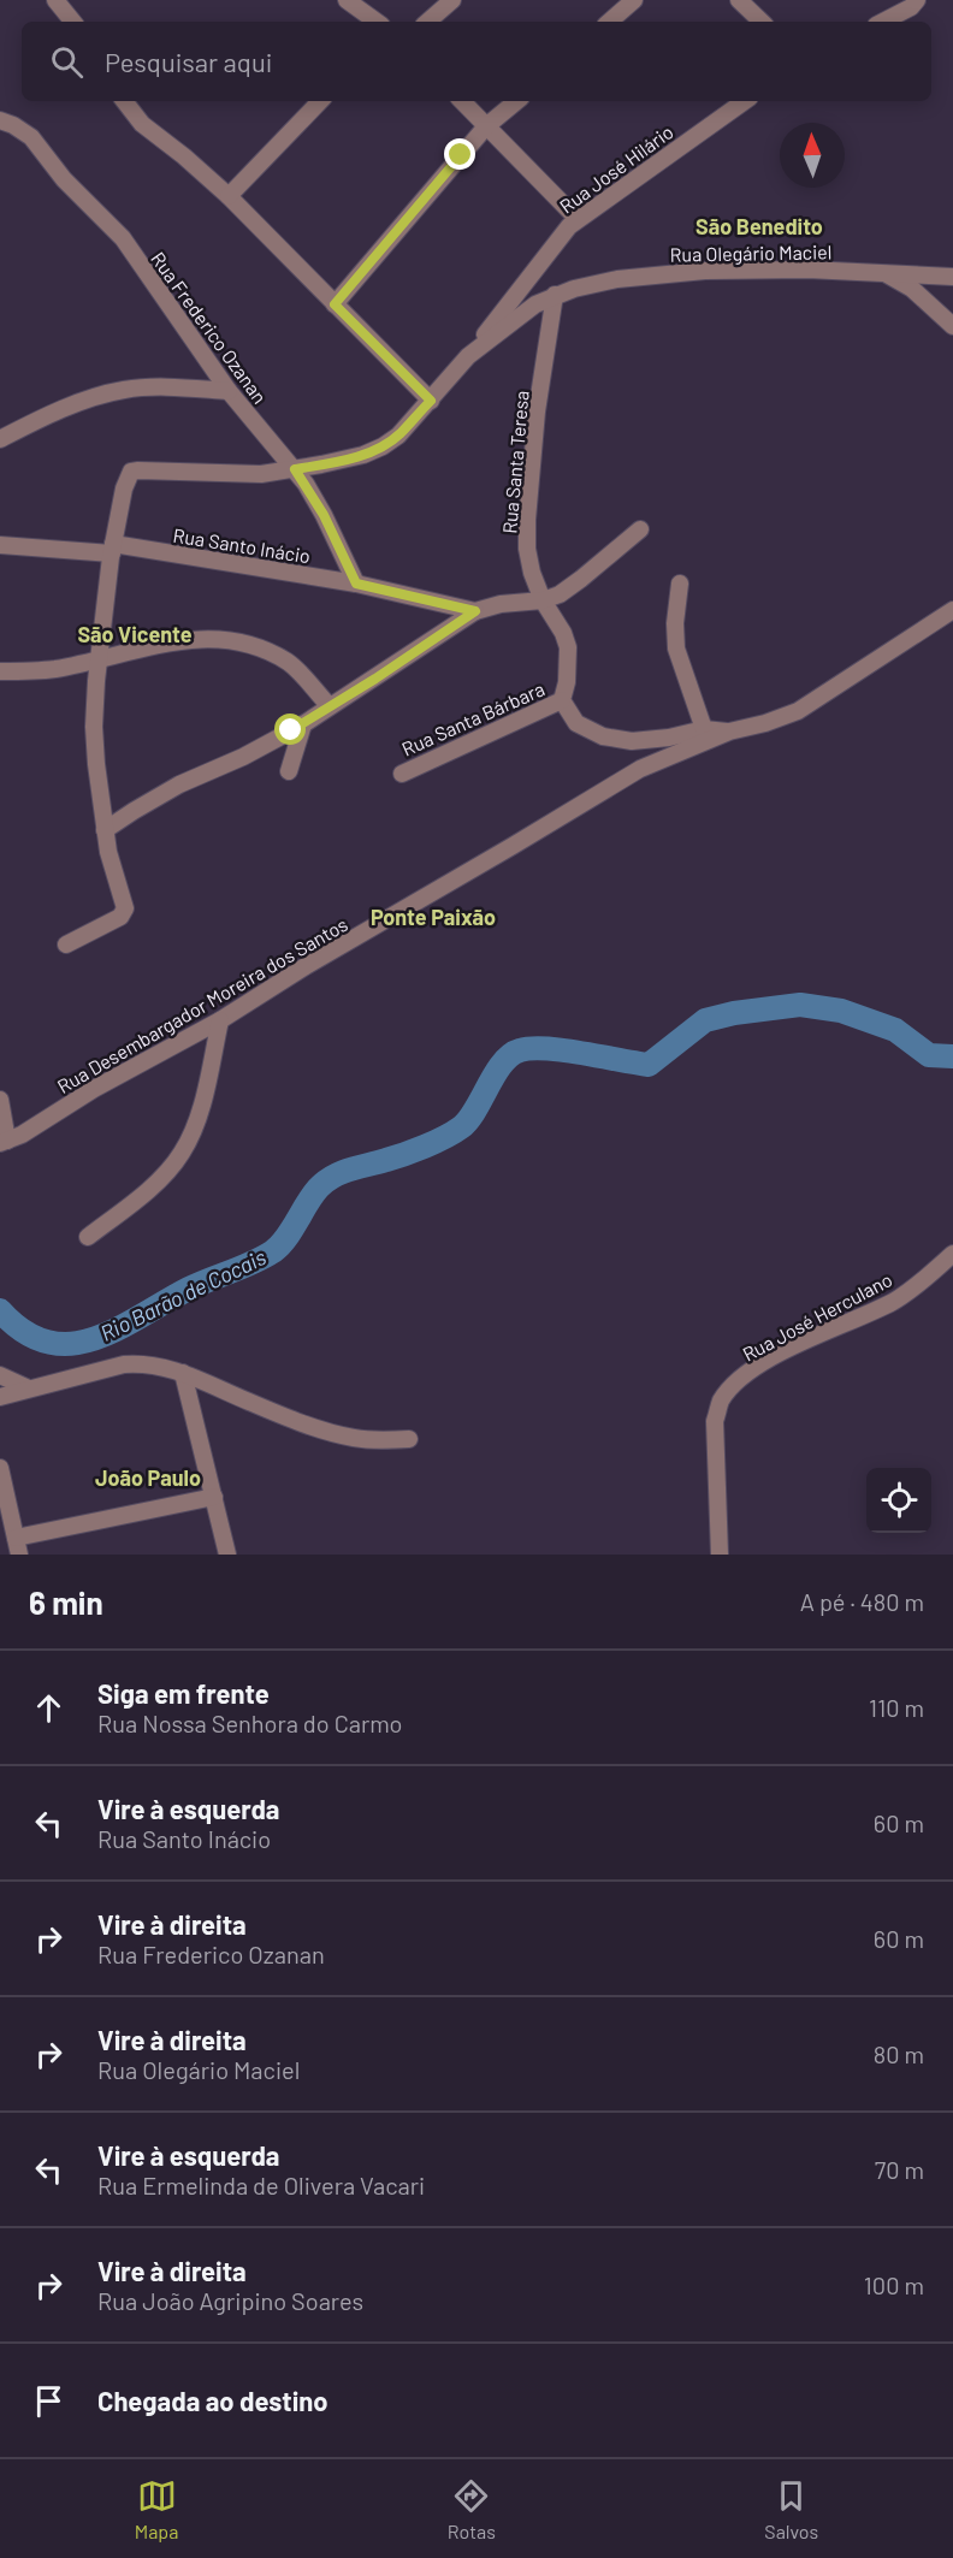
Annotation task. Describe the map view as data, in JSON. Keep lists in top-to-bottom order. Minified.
{"streets":{"street":["Rua José Hilário","Rua Olegário Maciel","Rua Frederico Ozanan","Rua Santa Teresa","Rua Santo Inácio","Rua Santa Bárbara","Rua Desembargador Moreira dos Santos","Rua José Herculano"]},"crossings":[["Rua José Hilário","Rua Olegário Maciel"],["Rua Olegário Maciel","Rua Frederico Ozanan"],["Rua Olegário Maciel","Rua Santa Teresa"],["Rua Olegário Maciel","Rua Santo Inácio"],["Rua Frederico Ozanan","Rua Santo Inácio"],["Rua Santa Teresa","Rua Santo Inácio"],["Rua Santa Teresa","Rua Santa Bárbara"]],"districts":["São Benedito","São Vicente","Ponte Paixão","João Paulo"],"water":["Rio Barão de Cocais"],"north":"top","page":{"search":"Pesquisar aqui","heading":["6 min","A pé · 480 m"],"list":[["Siga em frente","Rua Nossa Senhora do Carmo","110 m"],["Vire à esquerda","Rua Santo Inácio","60 m"],["Vire à direita","Rua Frederico Ozanan","60 m"],["Vire à direita","Rua Olegário Maciel","80 m"],["Vire à esquerda","Rua Ermelinda de Olivera Vacari","70 m"],["Vire à direita","Rua João Agripino Soares","100 m"],"Chegada ao destino"],"nav":["Mapa","Rotas","Salvos"]}}
